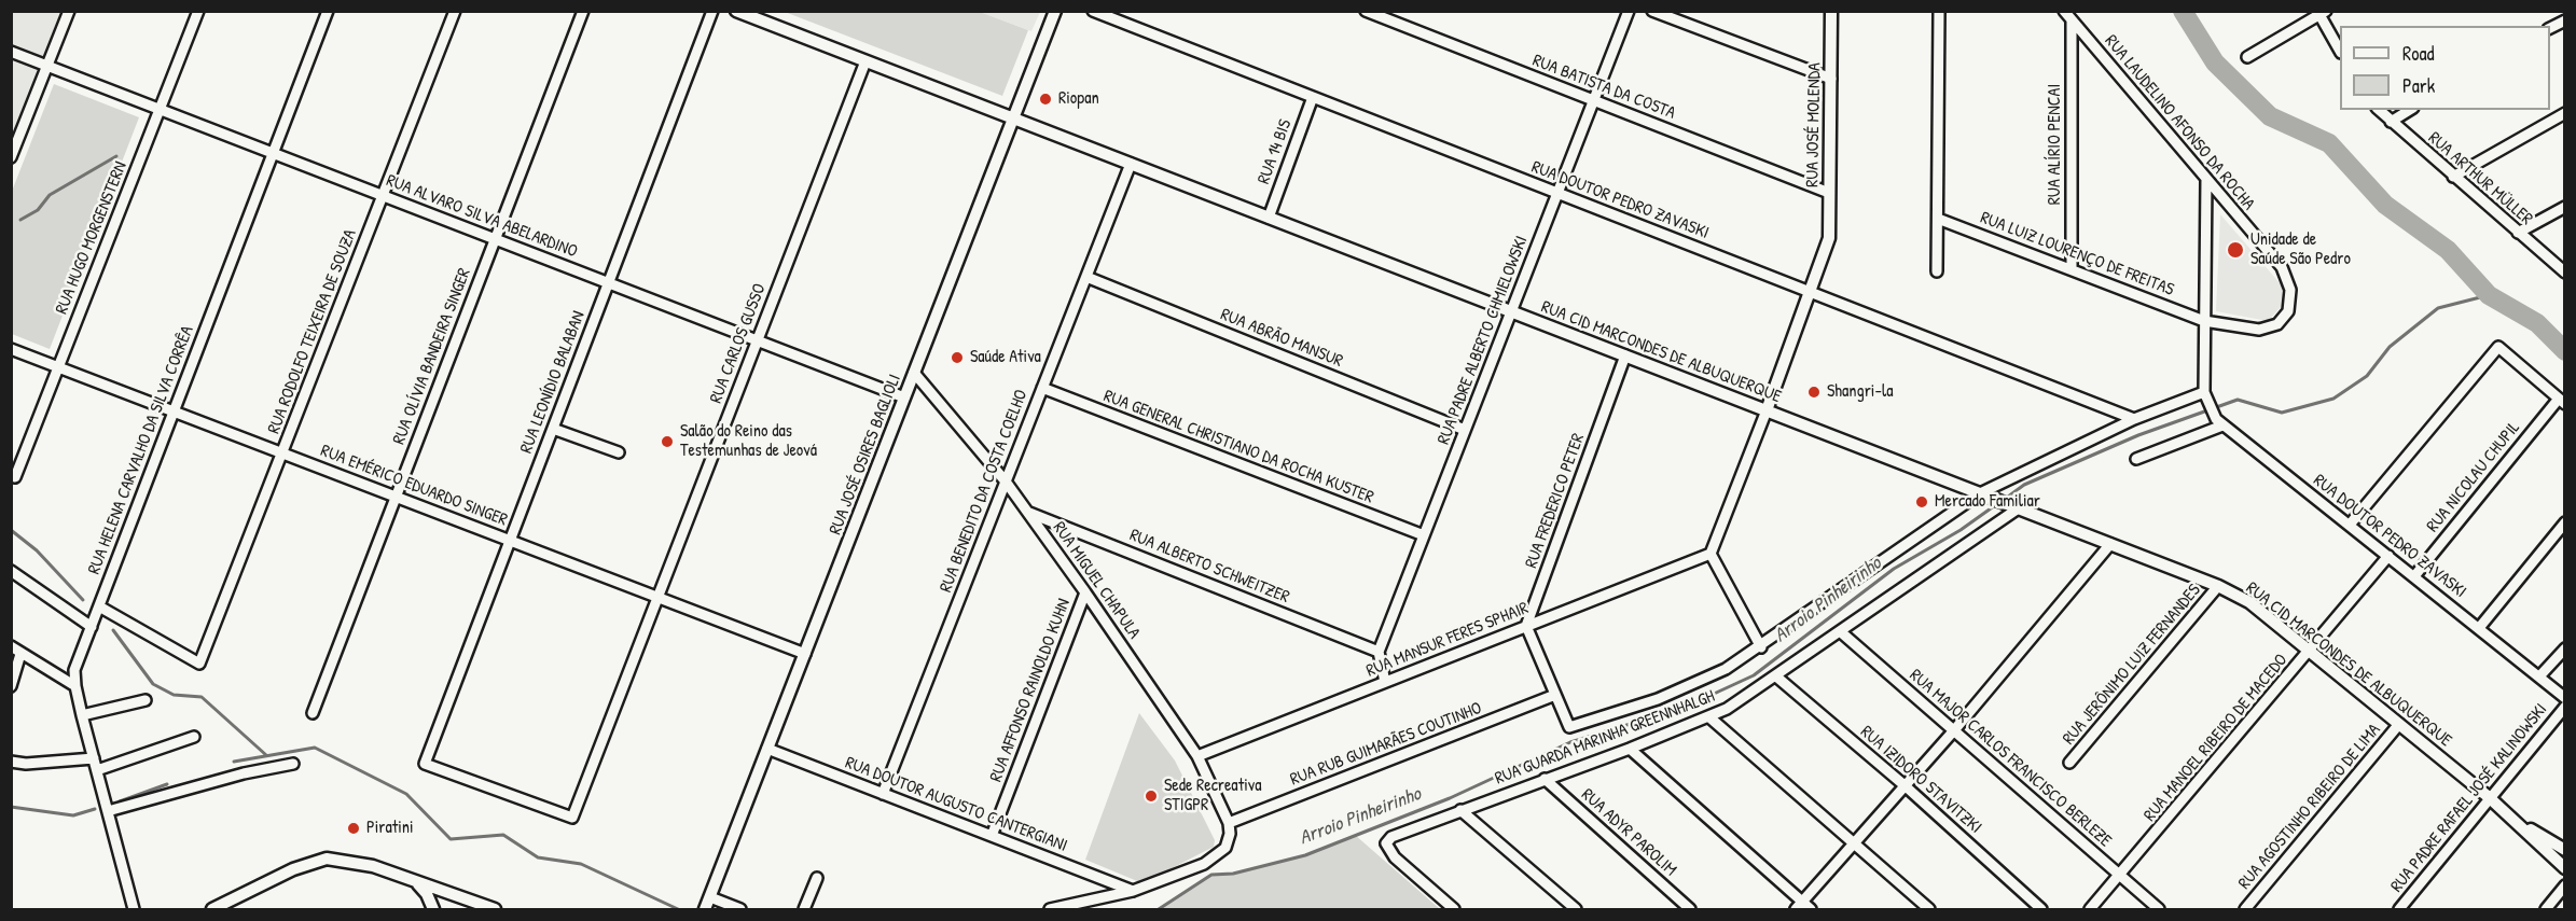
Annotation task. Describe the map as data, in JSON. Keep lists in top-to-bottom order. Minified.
{"streets":{"street":["RUA BATISTA DA COSTA","RUA LAUDELINO AFONSO DA ROCHA","RUA JOSÉ MOLENDA","RUA ALÍRIO PENCAI","RUA 14 BIS","RUA ARTHUR MÜLLER","RUA DOUTOR PEDRO ZAVASKI","RUA ALVARO SILVA ABELARDINO","RUA HUGO MORGENSTERN","RUA LUIZ LOURENÇO DE FREITAS","RUA RODOLFO TEIXEIRA DE SOUZA","RUA ABRÃO MANSUR","RUA PADRE ALBERTO CHMIELOWSKI","RUA CARLOS GUSSO","RUA CID MARCONDES DE ALBUQUERQUE","RUA OLÍVIA BANDEIRA SINGER","RUA LEONÍDIO BALABAN","RUA GENERAL CHRISTIANO DA ROCHA KUSTER","RUA HELENA CARVALHO DA SILVA CORRÊA","RUA JOSÉ OSIRES BAGLIOLI","RUA NICOLAU CHUPIL","RUA EMÉRICO EDUARDO SINGER","RUA BENEDITO DA COSTA COELHO","RUA FREDERICO PETER","RUA ALBERTO SCHWEITZER","RUA MIGUEL CHAPULA","RUA MANSUR FERES SPHAIR","RUA JERÔNIMO LUIZ FERNANDES","RUA AFFONSO RAINOLDO KUHN","RUA GUARDA MARINHA GREENNHALGH","RUA MANOEL RIBEIRO DE MACEDO","RUA RUB GUIMARÃES COUTINHO","RUA MAJOR CARLOS FRANCISCO BERLEZE","RUA IZIDORO STAVITZKI","RUA PADRE RAFAEL JOSÉ KALINOWSKI","RUA DOUTOR AUGUSTO CANTERGIANI","RUA AGOSTINHO RIBEIRO DE LIMA","RUA ADYR PAROLIM"]},"crossings":[["RUA BATISTA DA COSTA","RUA JOSÉ MOLENDA"],["RUA BATISTA DA COSTA","RUA PADRE ALBERTO CHMIELOWSKI"],["RUA LAUDELINO AFONSO DA ROCHA","RUA ALÍRIO PENCAI"],["RUA LAUDELINO AFONSO DA ROCHA","RUA LUIZ LOURENÇO DE FREITAS"],["RUA JOSÉ MOLENDA","RUA DOUTOR PEDRO ZAVASKI"],["RUA ALÍRIO PENCAI","RUA LUIZ LOURENÇO DE FREITAS"],["RUA 14 BIS","RUA DOUTOR PEDRO ZAVASKI"],["RUA 14 BIS","RUA CID MARCONDES DE ALBUQUERQUE"],["RUA DOUTOR PEDRO ZAVASKI","RUA PADRE ALBERTO CHMIELOWSKI"],["RUA DOUTOR PEDRO ZAVASKI","RUA NICOLAU CHUPIL"],["RUA DOUTOR PEDRO ZAVASKI","RUA GUARDA MARINHA GREENNHALGH"],["RUA DOUTOR PEDRO ZAVASKI","RUA MANOEL RIBEIRO DE MACEDO"],["RUA ALVARO SILVA ABELARDINO","RUA HUGO MORGENSTERN"],["RUA ALVARO SILVA ABELARDINO","RUA RODOLFO TEIXEIRA DE SOUZA"],["RUA ALVARO SILVA ABELARDINO","RUA CARLOS GUSSO"],["RUA ALVARO SILVA ABELARDINO","RUA OLÍVIA BANDEIRA SINGER"],["RUA ALVARO SILVA ABELARDINO","RUA LEONÍDIO BALABAN"],["RUA ALVARO SILVA ABELARDINO","RUA HELENA CARVALHO DA SILVA CORRÊA"],["RUA ALVARO SILVA ABELARDINO","RUA JOSÉ OSIRES BAGLIOLI"],["RUA HUGO MORGENSTERN","RUA EMÉRICO EDUARDO SINGER"],["RUA RODOLFO TEIXEIRA DE SOUZA","RUA HELENA CARVALHO DA SILVA CORRÊA"],["RUA RODOLFO TEIXEIRA DE SOUZA","RUA EMÉRICO EDUARDO SINGER"],["RUA ABRÃO MANSUR","RUA PADRE ALBERTO CHMIELOWSKI"],["RUA ABRÃO MANSUR","RUA BENEDITO DA COSTA COELHO"],["RUA PADRE ALBERTO CHMIELOWSKI","RUA CID MARCONDES DE ALBUQUERQUE"],["RUA PADRE ALBERTO CHMIELOWSKI","RUA GENERAL CHRISTIANO DA ROCHA KUSTER"],["RUA PADRE ALBERTO CHMIELOWSKI","RUA ALBERTO SCHWEITZER"],["RUA CARLOS GUSSO","RUA CID MARCONDES DE ALBUQUERQUE"],["RUA CARLOS GUSSO","RUA LEONÍDIO BALABAN"],["RUA CARLOS GUSSO","RUA EMÉRICO EDUARDO SINGER"],["RUA CID MARCONDES DE ALBUQUERQUE","RUA JOSÉ OSIRES BAGLIOLI"],["RUA CID MARCONDES DE ALBUQUERQUE","RUA BENEDITO DA COSTA COELHO"],["RUA CID MARCONDES DE ALBUQUERQUE","RUA FREDERICO PETER"],["RUA CID MARCONDES DE ALBUQUERQUE","RUA JERÔNIMO LUIZ FERNANDES"],["RUA CID MARCONDES DE ALBUQUERQUE","RUA GUARDA MARINHA GREENNHALGH"],["RUA CID MARCONDES DE ALBUQUERQUE","RUA MANOEL RIBEIRO DE MACEDO"],["RUA CID MARCONDES DE ALBUQUERQUE","RUA PADRE RAFAEL JOSÉ KALINOWSKI"],["RUA CID MARCONDES DE ALBUQUERQUE","RUA AGOSTINHO RIBEIRO DE LIMA"],["RUA OLÍVIA BANDEIRA SINGER","RUA EMÉRICO EDUARDO SINGER"],["RUA LEONÍDIO BALABAN","RUA EMÉRICO EDUARDO SINGER"],["RUA GENERAL CHRISTIANO DA ROCHA KUSTER","RUA BENEDITO DA COSTA COELHO"],["RUA HELENA CARVALHO DA SILVA CORRÊA","RUA EMÉRICO EDUARDO SINGER"],["RUA JOSÉ OSIRES BAGLIOLI","RUA EMÉRICO EDUARDO SINGER"],["RUA JOSÉ OSIRES BAGLIOLI","RUA MIGUEL CHAPULA"],["RUA JOSÉ OSIRES BAGLIOLI","RUA DOUTOR AUGUSTO CANTERGIANI"],["RUA BENEDITO DA COSTA COELHO","RUA MIGUEL CHAPULA"],["RUA BENEDITO DA COSTA COELHO","RUA DOUTOR AUGUSTO CANTERGIANI"],["RUA FREDERICO PETER","RUA MANSUR FERES SPHAIR"],["RUA ALBERTO SCHWEITZER","RUA MIGUEL CHAPULA"],["RUA MIGUEL CHAPULA","RUA MANSUR FERES SPHAIR"],["RUA MIGUEL CHAPULA","RUA AFFONSO RAINOLDO KUHN"],["RUA MIGUEL CHAPULA","RUA RUB GUIMARÃES COUTINHO"],["RUA AFFONSO RAINOLDO KUHN","RUA DOUTOR AUGUSTO CANTERGIANI"],["RUA GUARDA MARINHA GREENNHALGH","RUA RUB GUIMARÃES COUTINHO"],["RUA GUARDA MARINHA GREENNHALGH","RUA MAJOR CARLOS FRANCISCO BERLEZE"],["RUA GUARDA MARINHA GREENNHALGH","RUA IZIDORO STAVITZKI"],["RUA GUARDA MARINHA GREENNHALGH","RUA ADYR PAROLIM"],["RUA MANOEL RIBEIRO DE MACEDO","RUA MAJOR CARLOS FRANCISCO BERLEZE"]],"water":["Arroio Pinheirinho"],"places":["Riopan","Unidade de Saúde São Pedro","Saúde Ativa","Shangri-la","Salão do Reino das Testemunhas de Jeová","Mercado Familiar","Sede Recreativa STIGPR","Piratini"],"legend":["Road","Park"]}
